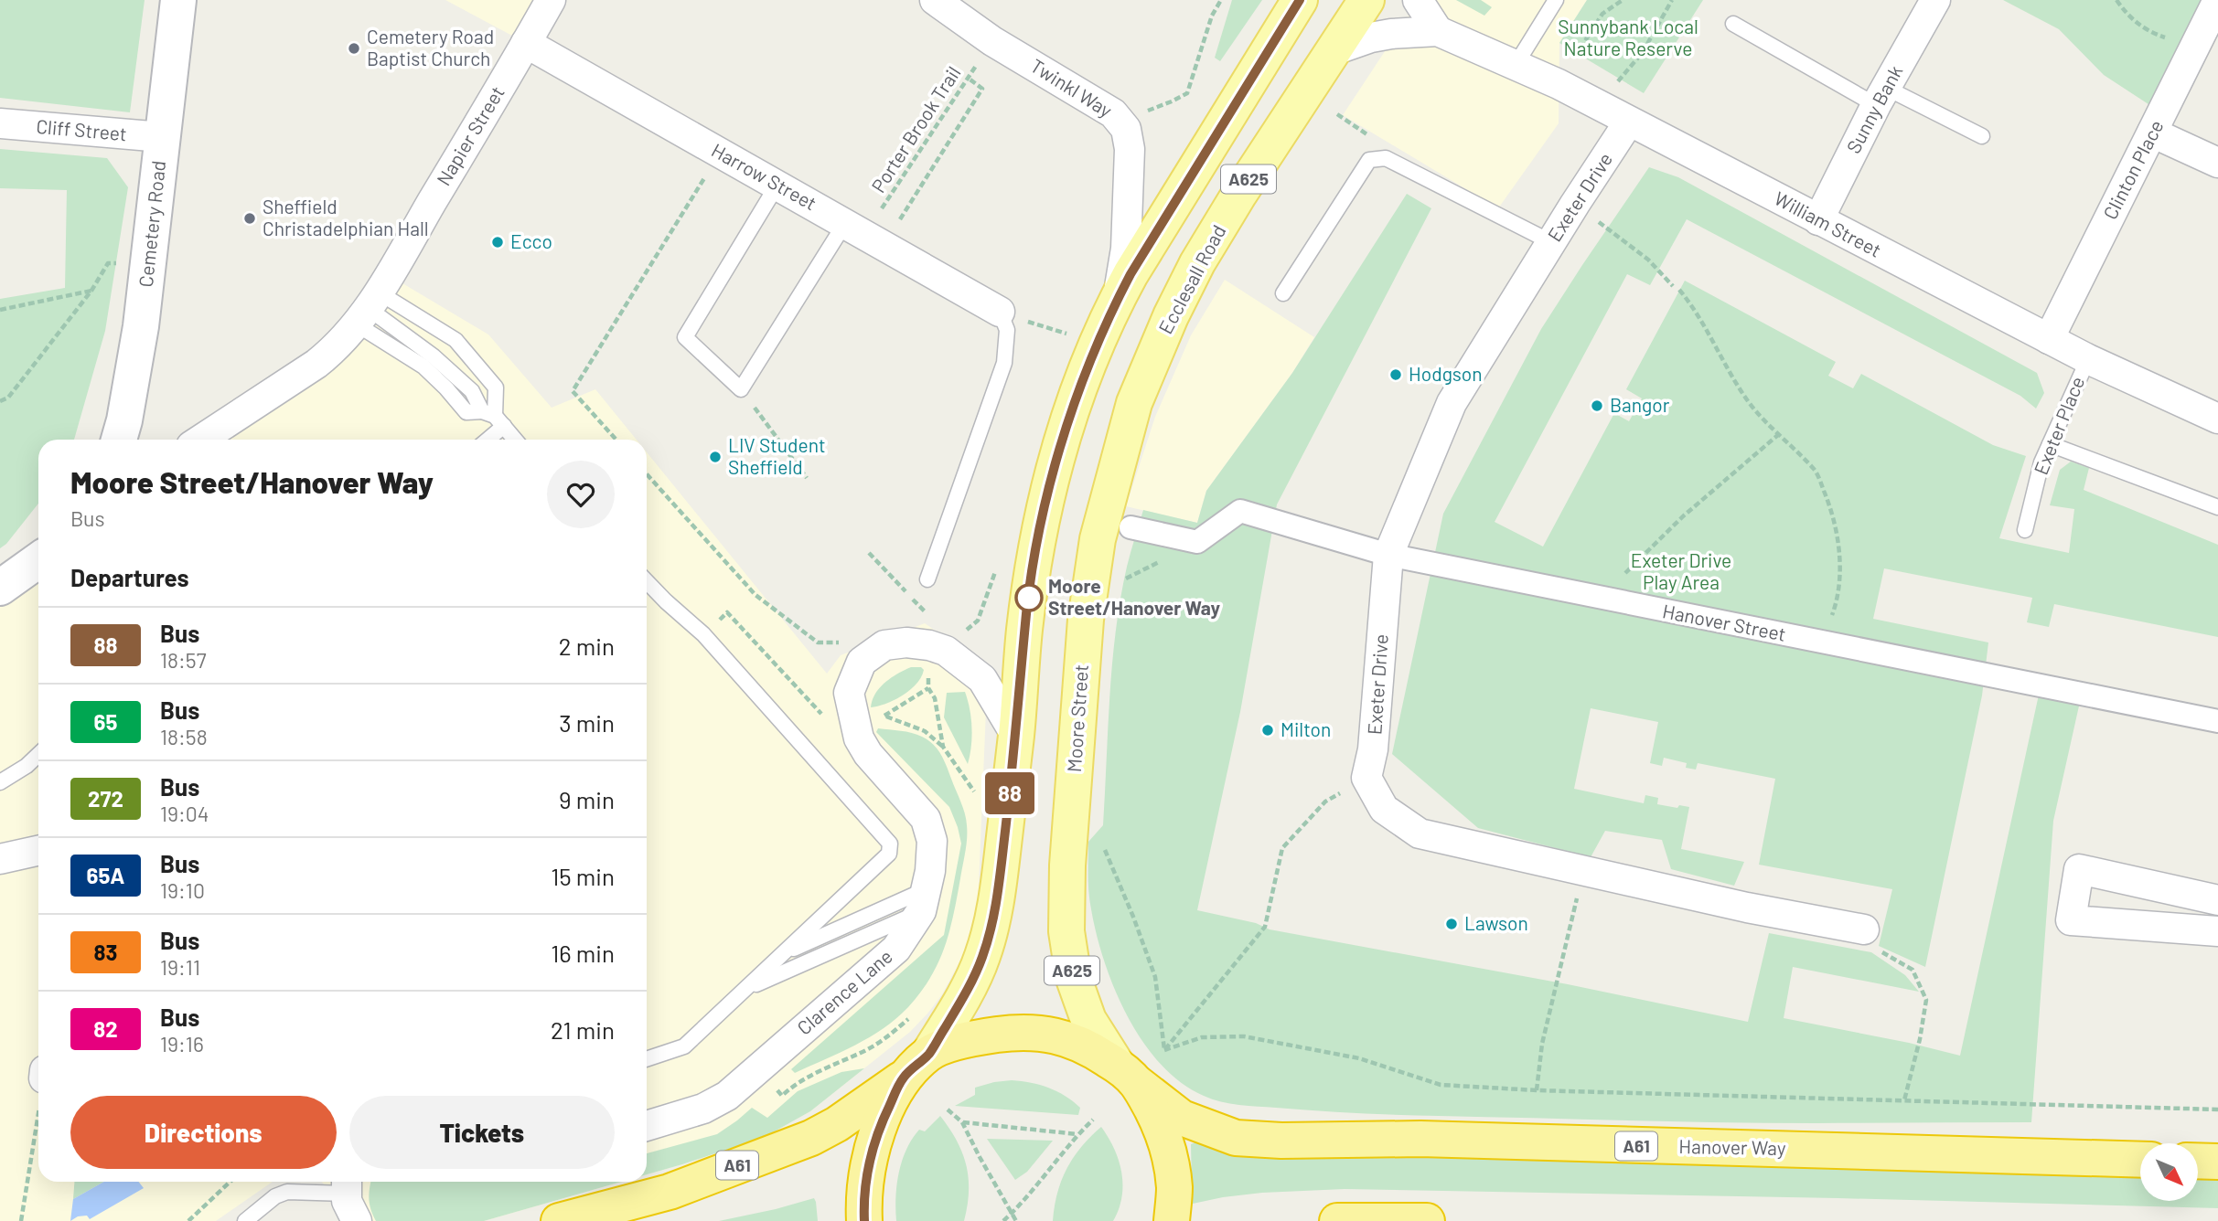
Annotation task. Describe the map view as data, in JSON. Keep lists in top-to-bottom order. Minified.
{"streets":{"highway":["Moore Street","A61","Hanover Way"],"main road":["A625","Ecclesall Road"],"street":["Twinkl Way","Sunny Bank","Cliff Street","Napier Street","Clinton Place","Harrow Street","Exeter Drive","Cemetery Road","William Street","Hanover Street","Clarence Lane"],"lane":["Exeter Place"],"path":["Porter Brook Trail"]},"crossings":[["Twinkl Way","Porter Brook Trail"],["Twinkl Way","A625"],["Sunny Bank","William Street"],["Porter Brook Trail","Harrow Street"],["Cliff Street","Cemetery Road"],["Napier Street","Harrow Street"],["Clinton Place","William Street"],["A625","Moore Street"],["Exeter Drive","William Street"],["Exeter Drive","Hanover Street"],["William Street","Ecclesall Road"],["William Street","Exeter Place"],["Ecclesall Road","Moore Street"],["Moore Street","Clarence Lane"],["Moore Street","A61"],["Moore Street","Hanover Way"]],"parks":["Sunnybank Local Nature Reserve","Exeter Drive Play Area"],"places":["Cemetery Road Baptist Church","Sheffield Christadelphian Hall","Ecco","Hodgson","Bangor","LIV Student Sheffield","Moore Street/Hanover Way","Milton","Lawson"],"lines":["bus line 88"],"north":"bottom right","page":{"on_map":"88","heading":[["Moore Street/Hanover Way","Bus"],"Departures"],"list":[{"mark":"88","name":"Bus","note":"18:57","value":"2 min"},{"mark":"65","name":"Bus","note":"18:58","value":"3 min"},{"mark":"272","name":"Bus","note":"19:04","value":"9 min"},{"mark":"65A","name":"Bus","note":"19:10","value":"15 min"},{"mark":"83","name":"Bus","note":"19:11","value":"16 min"},{"mark":"82","name":"Bus","note":"19:16","value":"21 min"}],"buttons":["Directions","Tickets"]}}
